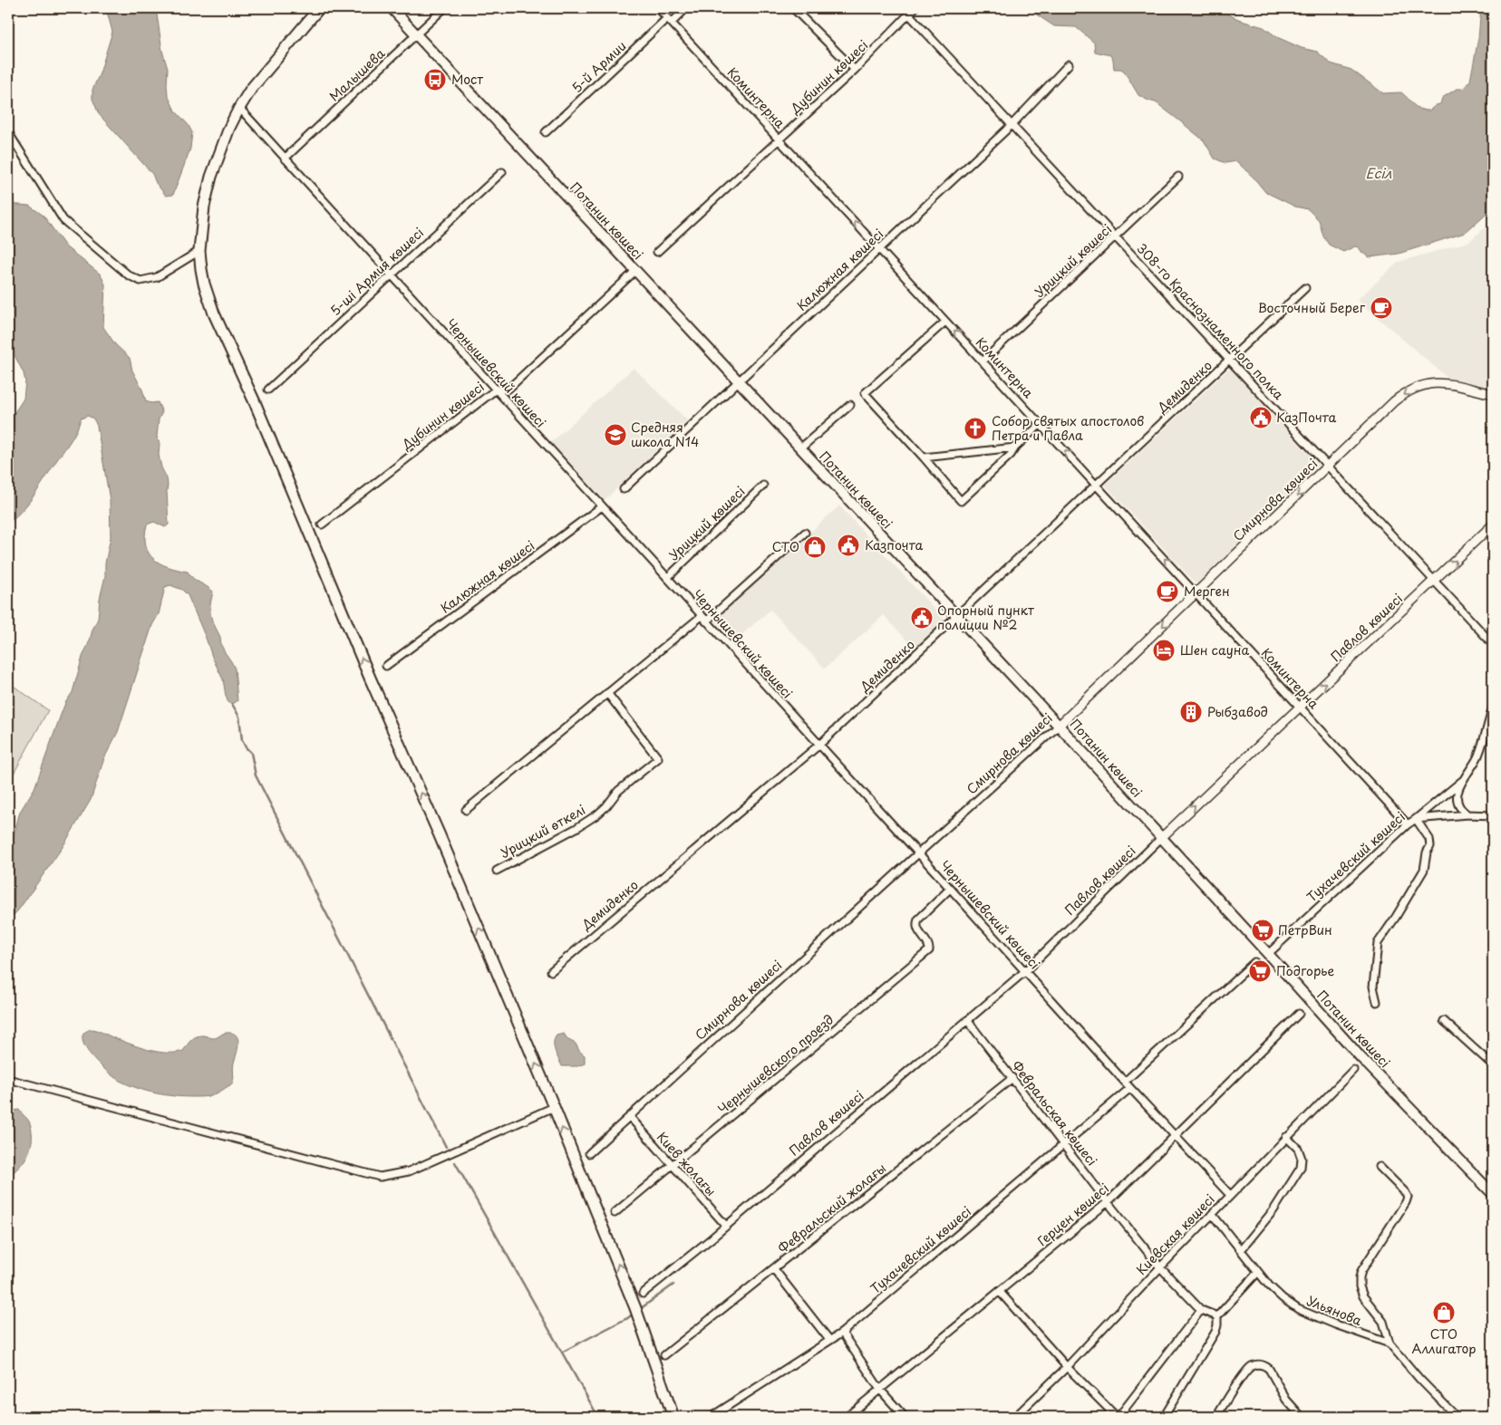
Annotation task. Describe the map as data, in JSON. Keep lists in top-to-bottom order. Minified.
{"streets":{"main road":["Потанин көшесі"],"street":["5-й Армии","Малышева","Дубинин көшесі","Коминтерна","Урицкий көшесі","Калюжная көшесі","5-ші Армия көшесі","308-го Краснознаменного полка","Чернышевский көшесі","Демиденко","Смирнова көшесі","Павлов көшесі","Урицкий өткелі","Тухачевский көшесі","Чернышевского проезд","Февральская көшесі","Киев жолағы","Февральский жолағы","Герцен көшесі","Киевская көшесі","Ульянова"]},"crossings":[["5-й Армии","Коминтерна"],["Малышева","Потанин көшесі"],["Малышева","Чернышевский көшесі"],["Дубинин көшесі","Коминтерна"],["Дубинин көшесі","Потанин көшесі"],["Дубинин көшесі","308-го Краснознаменного полка"],["Дубинин көшесі","Чернышевский көшесі"],["Коминтерна","Урицкий көшесі"],["Коминтерна","Калюжная көшесі"],["Коминтерна","Демиденко"],["Коминтерна","Смирнова көшесі"],["Коминтерна","Павлов көшесі"],["Коминтерна","Тухачевский көшесі"],["Потанин көшесі","Калюжная көшесі"],["Потанин көшесі","Демиденко"],["Потанин көшесі","Смирнова көшесі"],["Потанин көшесі","Павлов көшесі"],["Потанин көшесі","Тухачевский көшесі"],["Урицкий көшесі","308-го Краснознаменного полка"],["Урицкий көшесі","Чернышевский көшесі"],["Калюжная көшесі","308-го Краснознаменного полка"],["Калюжная көшесі","Чернышевский көшесі"],["5-ші Армия көшесі","Чернышевский көшесі"],["308-го Краснознаменного полка","Демиденко"],["308-го Краснознаменного полка","Смирнова көшесі"],["308-го Краснознаменного полка","Павлов көшесі"],["Чернышевский көшесі","Демиденко"],["Чернышевский көшесі","Смирнова көшесі"],["Чернышевский көшесі","Павлов көшесі"],["Чернышевский көшесі","Тухачевский көшесі"],["Чернышевский көшесі","Чернышевского проезд"],["Чернышевский көшесі","Герцен көшесі"],["Чернышевский көшесі","Киевская көшесі"],["Смирнова көшесі","Киев жолағы"],["Павлов көшесі","Февральская көшесі"],["Павлов көшесі","Киев жолағы"],["Тухачевский көшесі","Февральская көшесі"],["Чернышевского проезд","Киев жолағы"],["Февральская көшесі","Февральский жолағы"],["Февральская көшесі","Герцен көшесі"],["Февральская көшесі","Киевская көшесі"],["Киевская көшесі","Ульянова"]],"one_way":["Коминтерна","Смирнова көшесі","Павлов көшесі"],"water":["Есіл"],"places":{"bus stop":["Мост"],"cafe":["Восточный Берег","Мерген"],"public building":["КазПочта","Казпочта","Опорный пункт полиции №2"],"church":["Собор святых апостолов Петра и Павла"],"school or university":["Средняя школа N14"],"shop":["СТО","СТО Аллигатор"],"hotel":["Шен сауна"],"building":["Рыбзавод"],"supermarket":["ПетрВин","Подгорье"]}}
